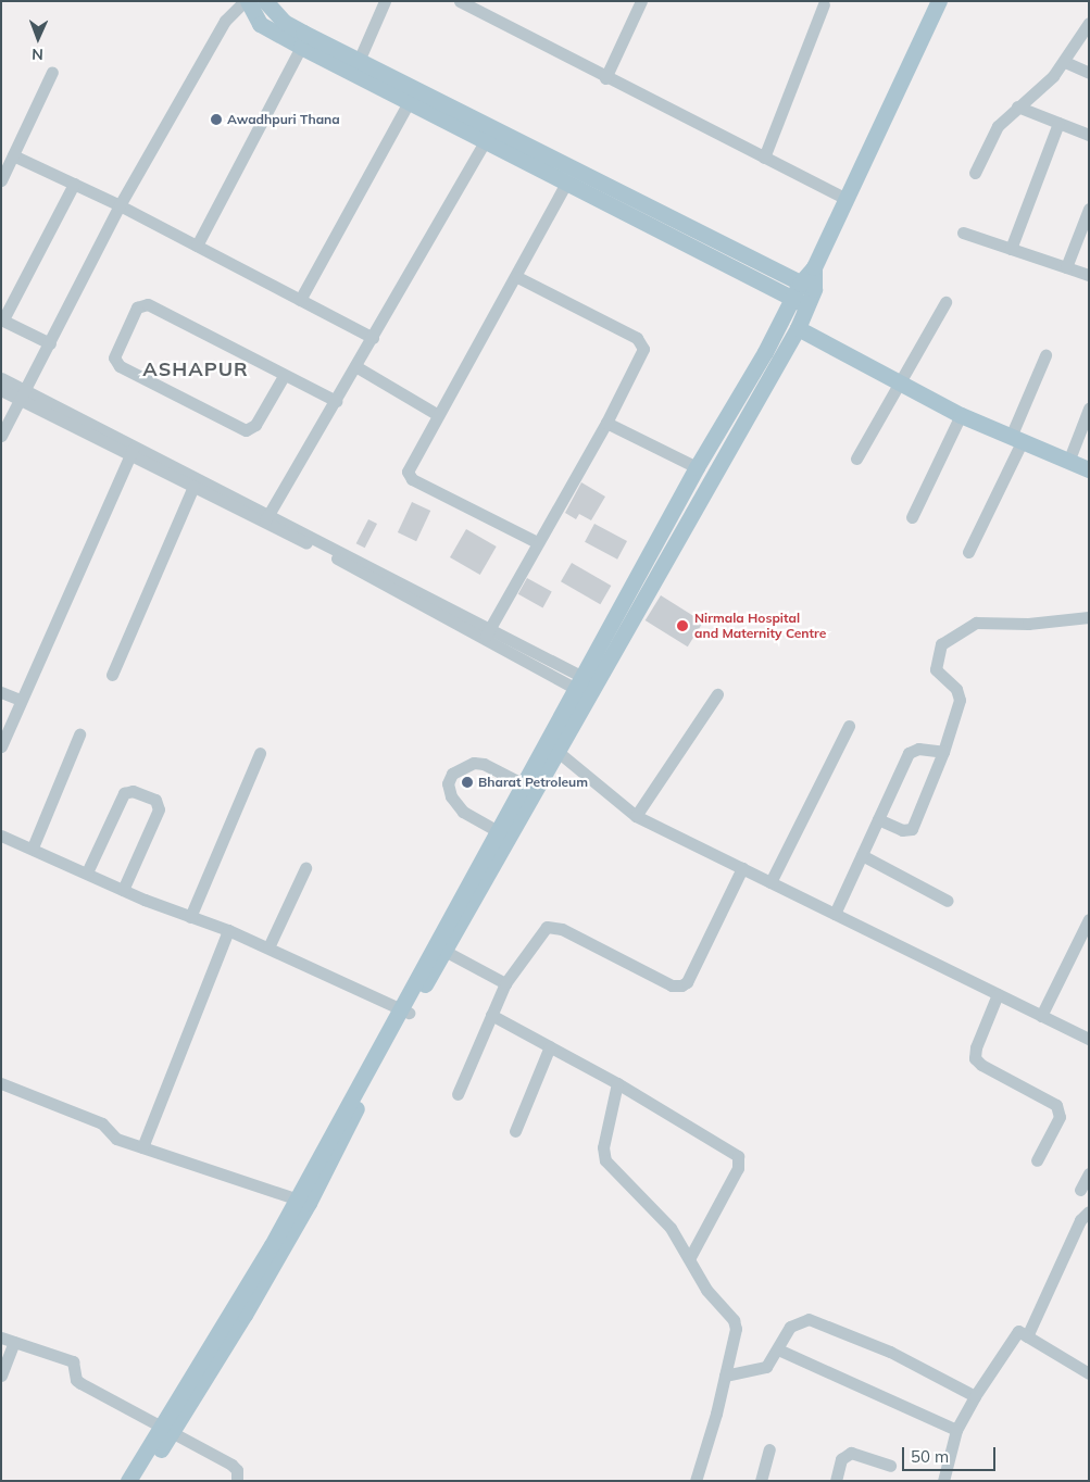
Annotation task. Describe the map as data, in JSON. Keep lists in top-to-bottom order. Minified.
{"districts":["ASHAPUR"],"places":["Awadhpuri Thana","Nirmala Hospital and Maternity Centre","Bharat Petroleum"],"scale_bar":"50 m","north":"bottom"}
